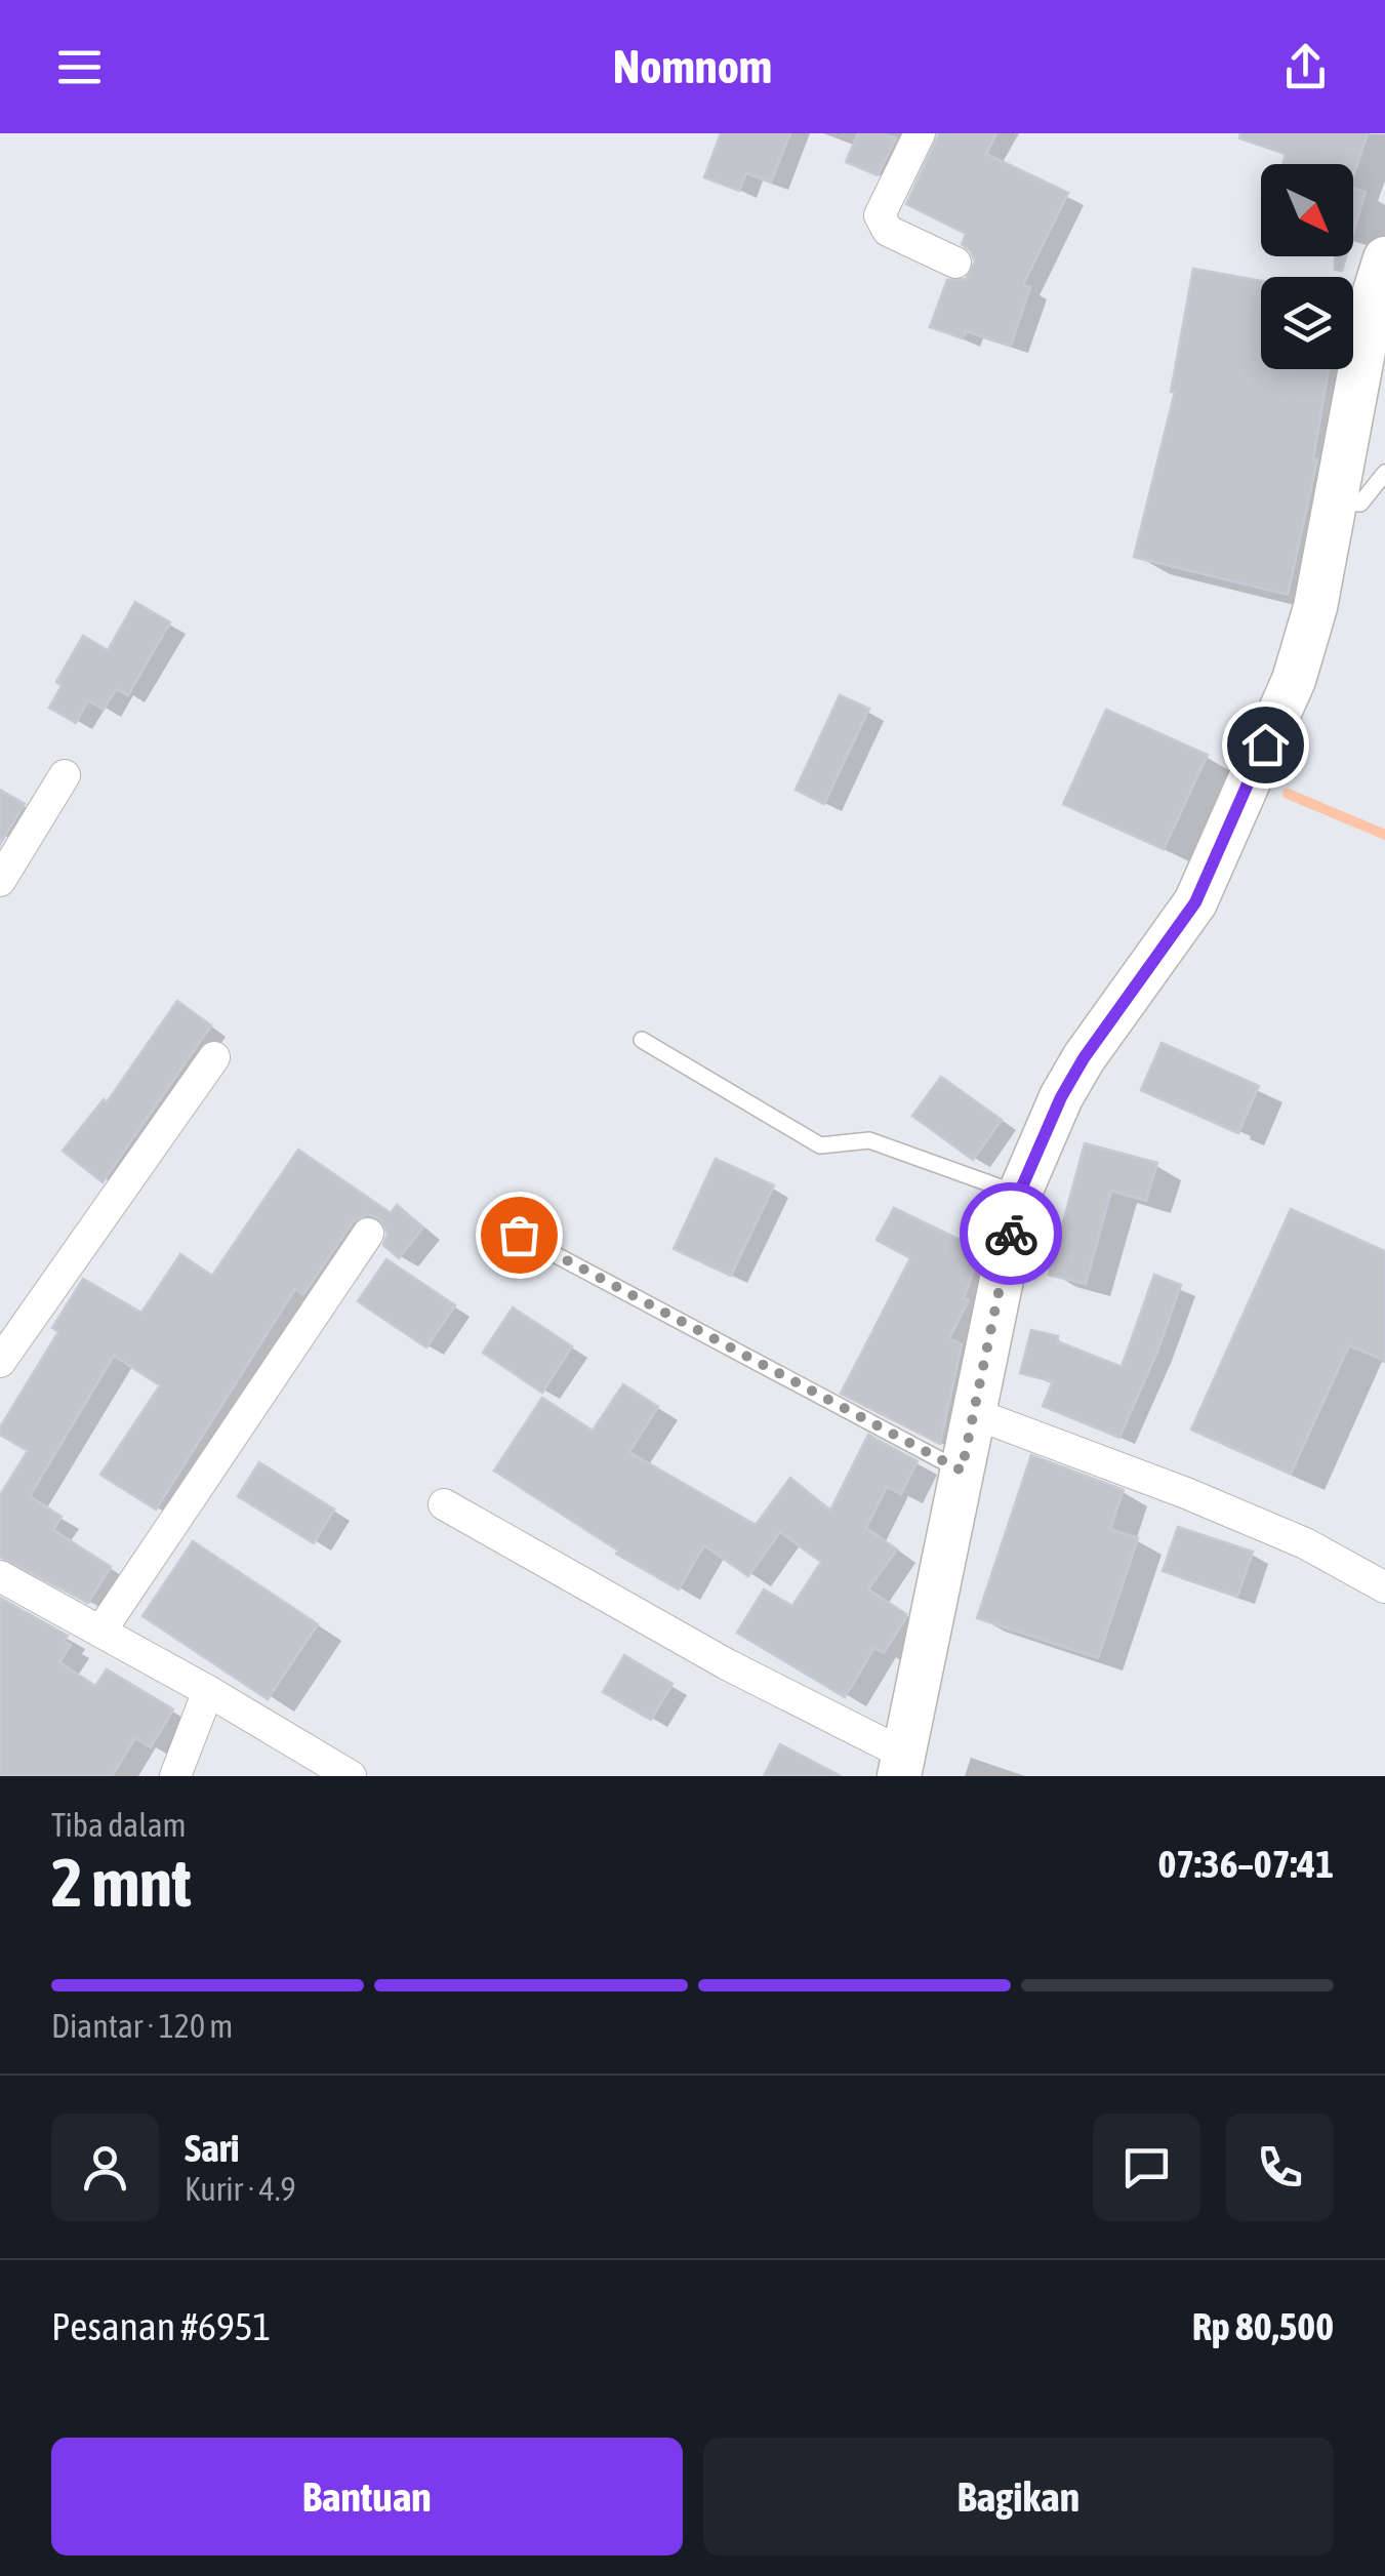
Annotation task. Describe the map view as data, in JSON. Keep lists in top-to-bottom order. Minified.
{"north":"bottom right","page":{"header":"Nomnom","heading":["2 mnt","Tiba dalam","07:36–07:41"],"panel":["Sari","Kurir · 4.9","Pesanan #6951","Rp 80,500"],"bar":"Diantar · 120 m","buttons":["Bantuan","Bagikan"]}}
